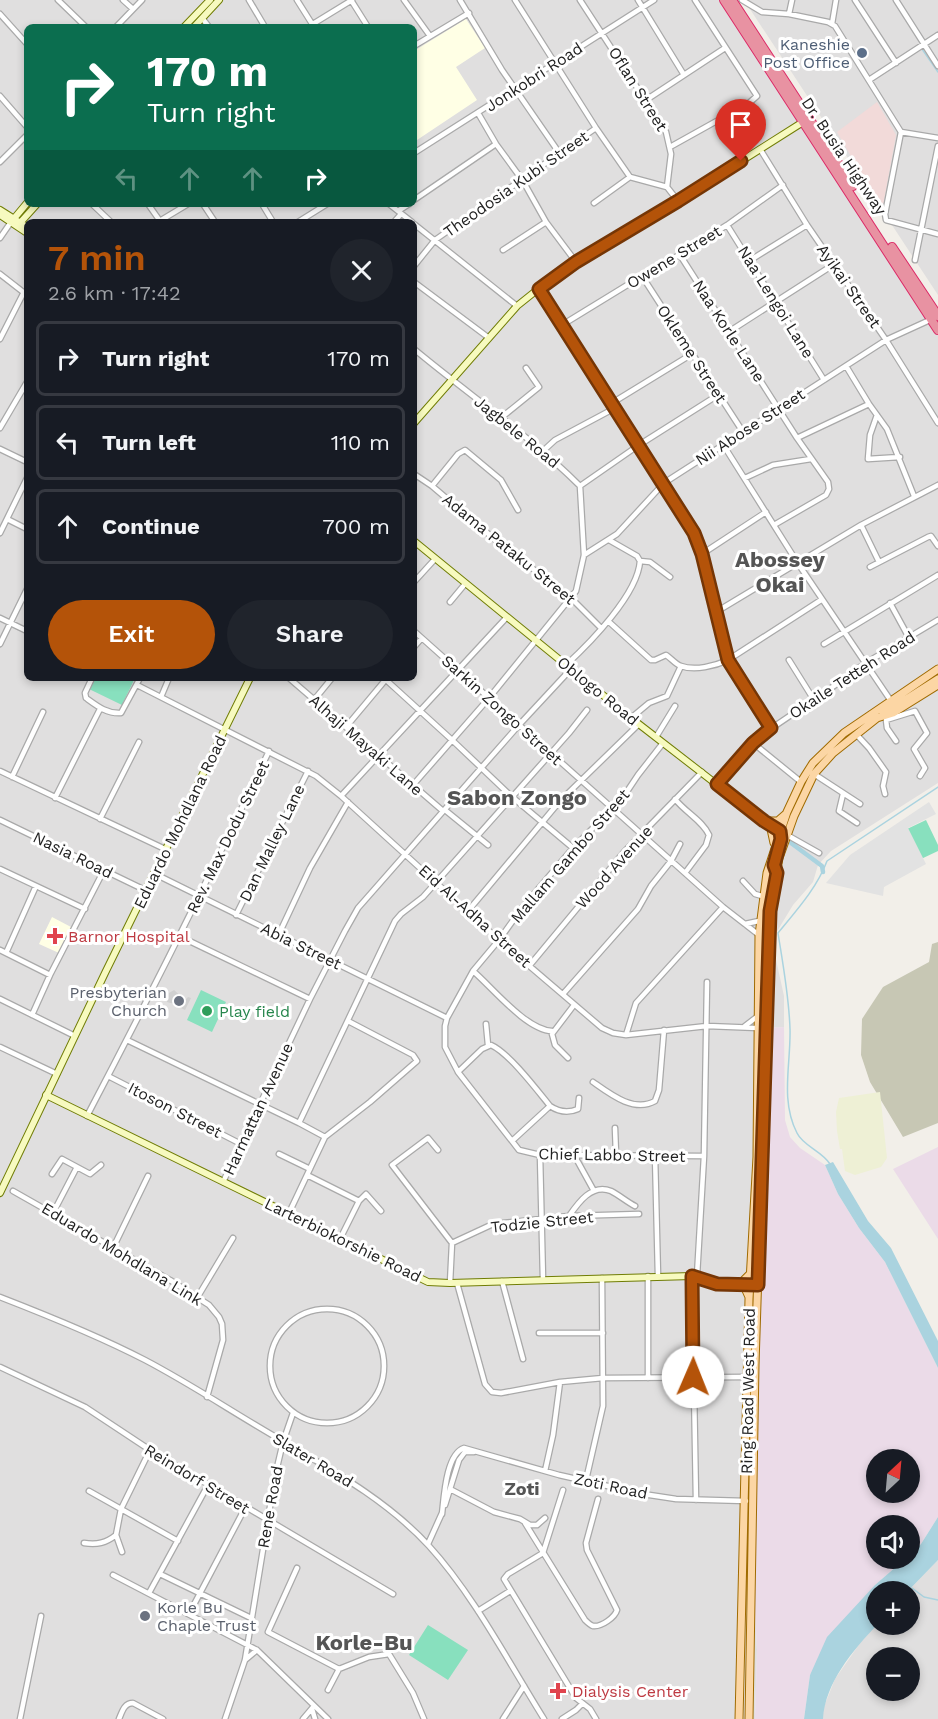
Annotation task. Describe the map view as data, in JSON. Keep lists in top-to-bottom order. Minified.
{"streets":{"highway":["Dr. Busia Highway"],"main road":["Oblogo Road","Eduardo Mohdlana Road","Larterbiokorshie Road","Ring Road West Road"],"street":["Jonkobri Road","Oflan Street","Theodosia Kubi Street","Owene Street","Ayikai Street","Naa Lengoi Lane","Naa Korle Lane","Okleme Street","Nii Abose Street","Jagbele Road","Adama Pataku Street","Okaile Tetteh Road","Sarkin Zongo Street","Alhaji Mayaki Lane","Rev. Max Dodu Street","Dan Malley Lane","Nasia Road","Mallam Gambo Street","Wood Avenue","Eid Al-Adha Street","Abia Street","Harmattan Avenue","Itoson Street","Chief Labbo Street","Todzie Street","Eduardo Mohdlana Link","Slater Road","Reindorf Street","Zoti Road","Rene Road"]},"crossings":[["Jonkobri Road","Oflan Street"],["Dr. Busia Highway","Nii Abose Street"],["Owene Street","Ayikai Street"],["Owene Street","Naa Lengoi Lane"],["Owene Street","Naa Korle Lane"],["Owene Street","Okleme Street"],["Ayikai Street","Nii Abose Street"],["Naa Lengoi Lane","Nii Abose Street"],["Naa Korle Lane","Nii Abose Street"],["Okleme Street","Nii Abose Street"],["Adama Pataku Street","Harmattan Avenue"],["Okaile Tetteh Road","Oblogo Road"],["Oblogo Road","Mallam Gambo Street"],["Oblogo Road","Wood Avenue"],["Oblogo Road","Harmattan Avenue"],["Oblogo Road","Ring Road West Road"],["Sarkin Zongo Street","Mallam Gambo Street"],["Sarkin Zongo Street","Wood Avenue"],["Sarkin Zongo Street","Harmattan Avenue"],["Sarkin Zongo Street","Ring Road West Road"],["Alhaji Mayaki Lane","Harmattan Avenue"],["Eduardo Mohdlana Road","Nasia Road"],["Eduardo Mohdlana Road","Eid Al-Adha Street"],["Eduardo Mohdlana Road","Abia Street"],["Rev. Max Dodu Street","Eid Al-Adha Street"],["Rev. Max Dodu Street","Abia Street"],["Rev. Max Dodu Street","Itoson Street"],["Rev. Max Dodu Street","Larterbiokorshie Road"],["Dan Malley Lane","Eid Al-Adha Street"],["Dan Malley Lane","Abia Street"],["Mallam Gambo Street","Eid Al-Adha Street"],["Mallam Gambo Street","Chief Labbo Street"],["Wood Avenue","Eid Al-Adha Street"],["Eid Al-Adha Street","Harmattan Avenue"],["Eid Al-Adha Street","Chief Labbo Street"],["Eid Al-Adha Street","Ring Road West Road"],["Abia Street","Harmattan Avenue"],["Abia Street","Chief Labbo Street"],["Harmattan Avenue","Itoson Street"],["Harmattan Avenue","Larterbiokorshie Road"],["Larterbiokorshie Road","Ring Road West Road"],["Eduardo Mohdlana Link","Slater Road"],["Ring Road West Road","Zoti Road"],["Slater Road","Zoti Road"],["Slater Road","Rene Road"],["Reindorf Street","Rene Road"]],"districts":["Abossey Okai","Sabon Zongo","Zoti","Korle-Bu"],"places":{"other":["Kaneshie Post Office","Presbyterian Church","Play field","Korle Bu Chaple Trust"],"health":["Barnor Hospital","Dialysis Center"]},"north":"top right","page":{"turn":["170 m","Turn right"],"heading":["7 min","2.6 km · 17:42"],"list":[{"name":"Turn right","value":"170 m"},{"name":"Turn left","value":"110 m"},{"name":"Continue","value":"700 m"}],"buttons":["Exit","Share"],"map_buttons":["+","−"]}}
